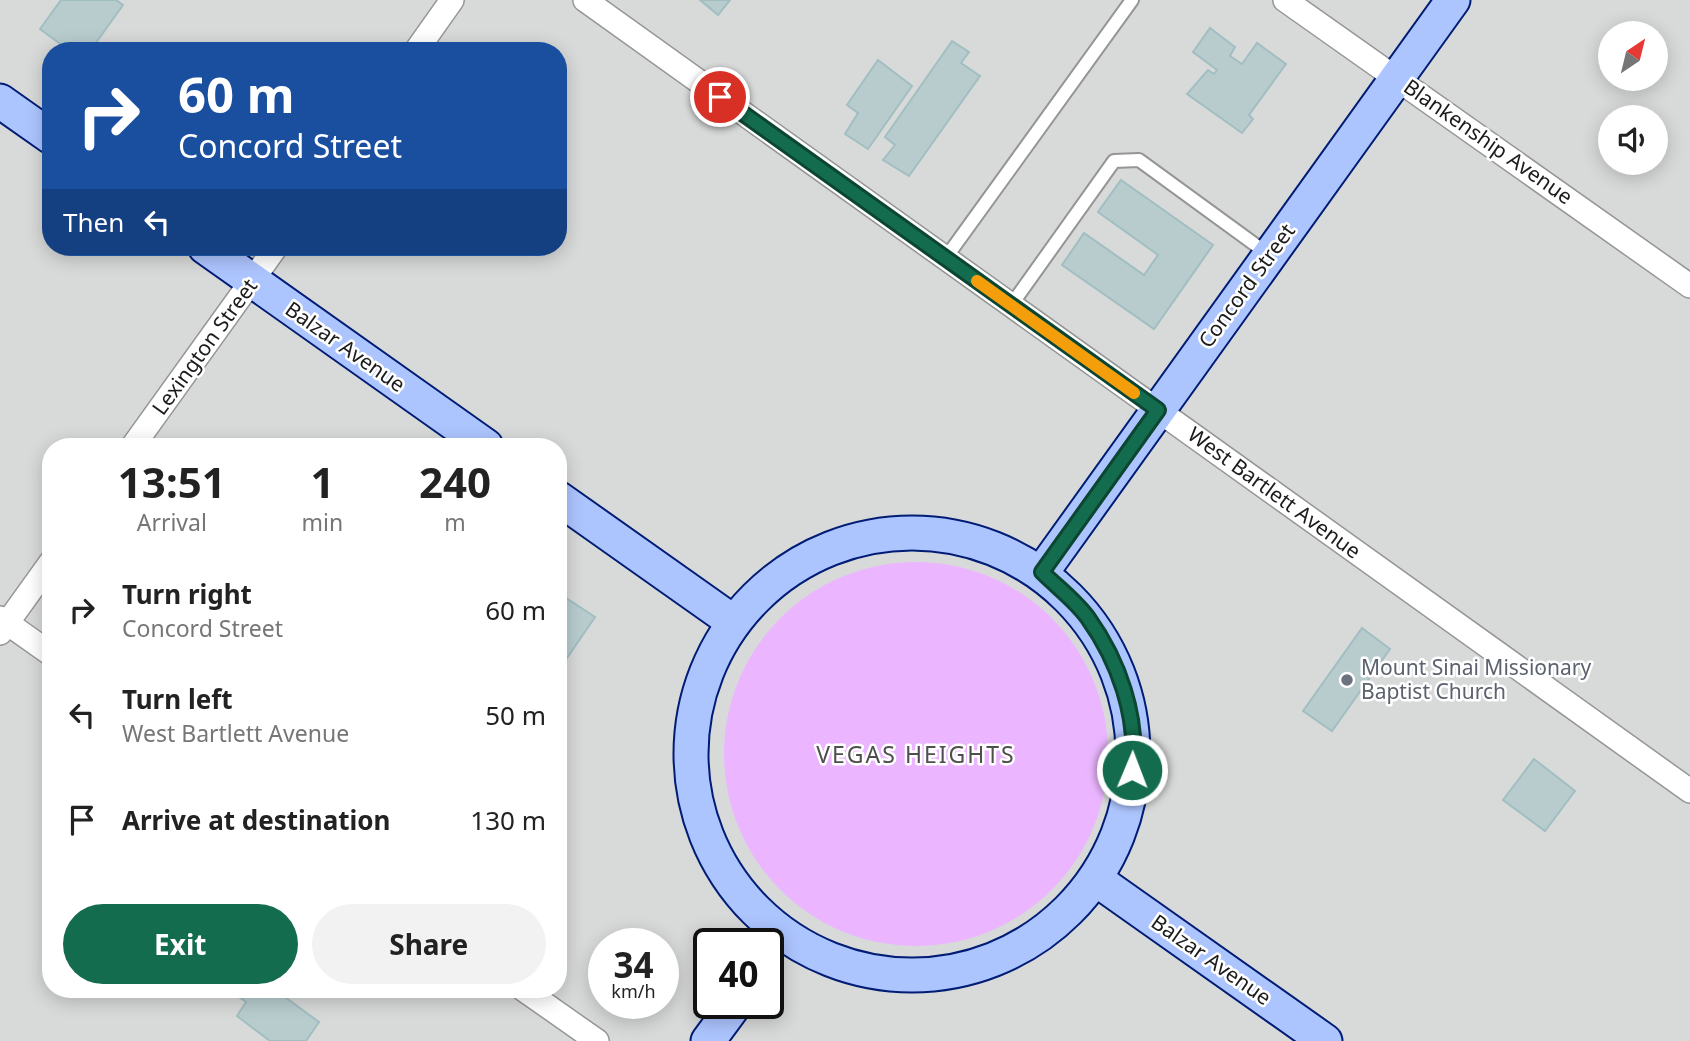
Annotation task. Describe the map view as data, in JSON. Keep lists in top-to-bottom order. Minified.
{"streets":{"street":["Blankenship Avenue","Concord Street","Lexington Street","Balzar Avenue","West Bartlett Avenue"]},"crossings":[["Blankenship Avenue","Concord Street"],["Concord Street","West Bartlett Avenue"],["Lexington Street","Balzar Avenue"]],"districts":["VEGAS HEIGHTS"],"places":["Mount Sinai Missionary Baptist Church"],"north":"top right","page":{"turn":["60 m","Concord Street"],"then":"Then","eta":["13:51","Arrival","1","min","240","m"],"list":[{"name":"Turn right","note":"Concord Street","value":"60 m"},{"name":"Turn left","note":"West Bartlett Avenue","value":"50 m"},{"name":"Arrive at destination","value":"130 m"}],"buttons":["Exit","Share"],"speed":"34 km/h","limit":"40"}}
